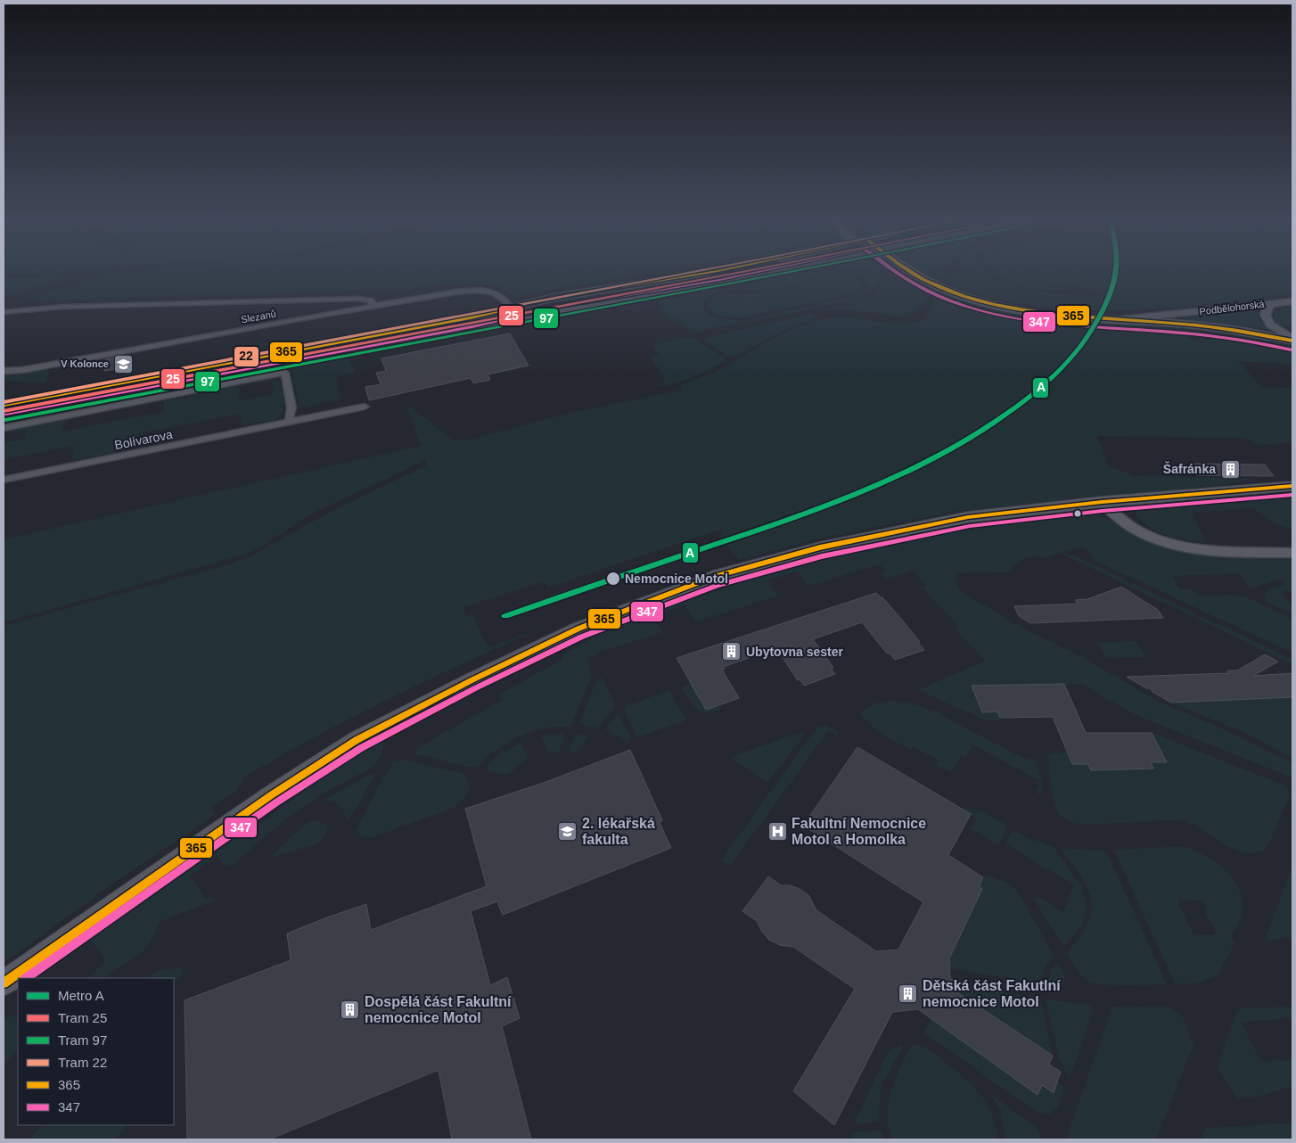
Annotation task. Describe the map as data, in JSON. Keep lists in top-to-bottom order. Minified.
{"streets":{"street":["Podbělohorská","Slezanů","Bolívarova"]},"places":{"school or university":["V Kolonce","2. lékařská fakulta"],"building":["Šafránka","Ubytovna sester","Dětská část Fakutlní nemocnice Motol","Dospělá část Fakultní nemocnice Motol"],"other":["Nemocnice Motol"],"hospital":["Fakultní Nemocnice Motol a Homolka"]},"lines":["metro line A","tram line 25","tram line 97","tram line 22","transit line 365","transit line 347"],"legend":["Metro A","Tram 25","Tram 97","Tram 22","365","347"]}
